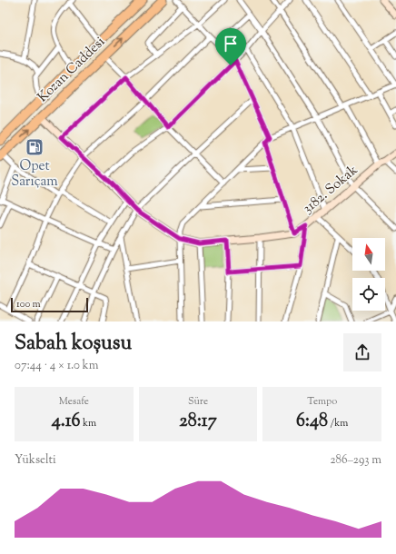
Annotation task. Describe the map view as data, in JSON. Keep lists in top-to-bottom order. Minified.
{"streets":{"highway":["Kozan Caddesi"],"main road":["3182. Sokak"]},"crossings":[["Kozan Caddesi","3182. Sokak"]],"places":{"fuel station":["Opet Sarıçam"]},"scale_bar":"100 m","north":"top","page":{"scale":"100 m","heading":["Sabah koşusu","07:44 · 4 × 1.0 km"],"stats":[["Mesafe","4.16 km"],["Süre","28:17"],["Tempo","6:48 /km"]],"chart":["Yükselti","286–293 m"]}}
